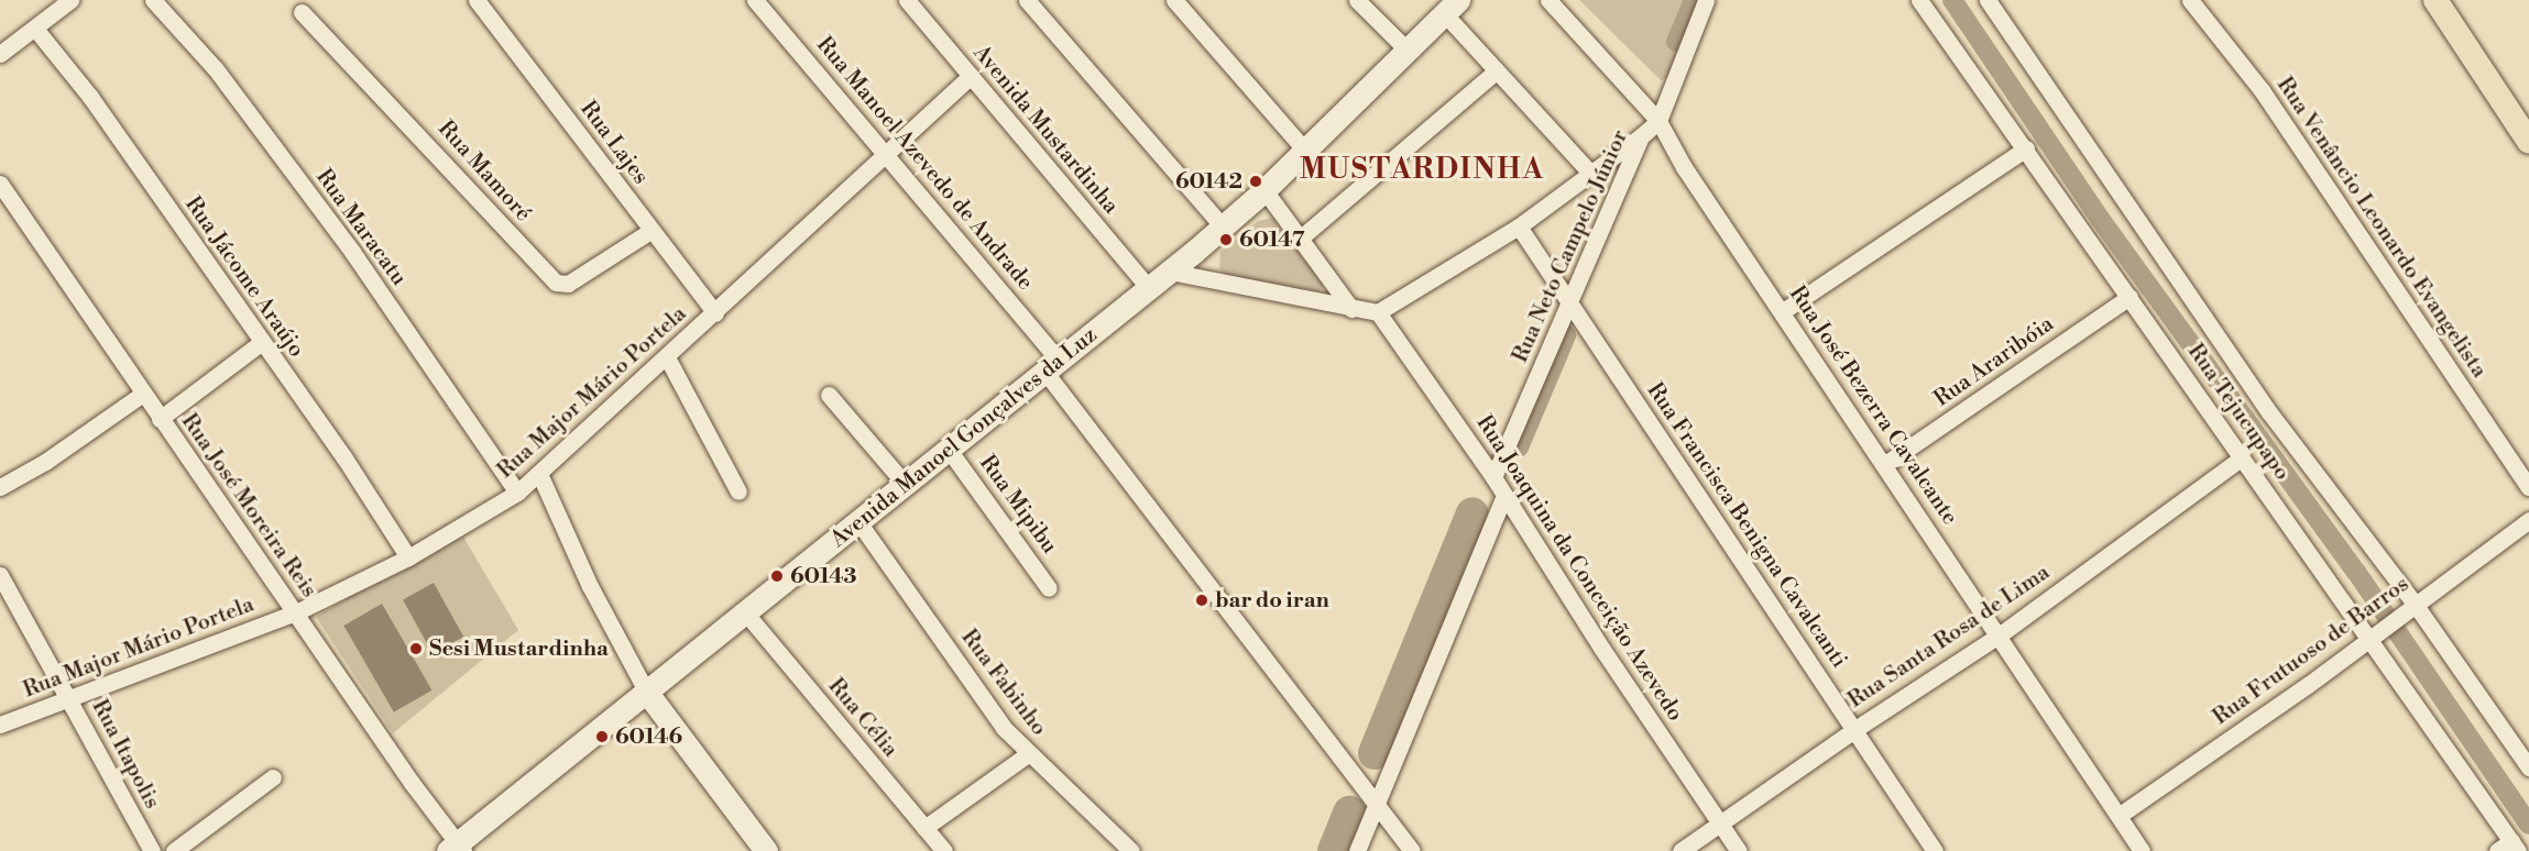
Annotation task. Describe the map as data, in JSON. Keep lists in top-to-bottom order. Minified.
{"streets":{"main road":["Avenida Manoel Gonçalves da Luz"],"street":["Avenida Mustardinha","Rua Lajes","Rua Manoel Azevedo de Andrade","Rua Mamoré","Rua Maracatu","Rua Venâncio Leonardo Evangelista","Rua Neto Campelo Júnior","Rua Jácome Araújo","Rua Araribóia","Rua Major Mário Portela","Rua José Bezerra Cavalcante","Rua Tejucupapo","Rua Mipibu","Rua José Moreira Reis","Rua Francisca Benigna Cavalcanti","Rua Joaquina da Conceição Azevedo","Rua Santa Rosa de Lima","Rua Frutuoso de Barros","Rua Fabinho","Rua Célia","Rua Itapolis"]},"crossings":[["Avenida Mustardinha","Rua Major Mário Portela"],["Avenida Mustardinha","Avenida Manoel Gonçalves da Luz"],["Rua Lajes","Rua Mamoré"],["Rua Lajes","Rua Major Mário Portela"],["Rua Manoel Azevedo de Andrade","Rua Major Mário Portela"],["Rua Manoel Azevedo de Andrade","Avenida Manoel Gonçalves da Luz"],["Rua Maracatu","Rua Major Mário Portela"],["Rua Neto Campelo Júnior","Rua José Bezerra Cavalcante"],["Rua Neto Campelo Júnior","Rua Francisca Benigna Cavalcanti"],["Rua Neto Campelo Júnior","Rua Joaquina da Conceição Azevedo"],["Rua Jácome Araújo","Rua Major Mário Portela"],["Rua Araribóia","Rua José Bezerra Cavalcante"],["Rua Araribóia","Rua Tejucupapo"],["Rua Major Mário Portela","Rua José Moreira Reis"],["Rua Major Mário Portela","Rua Itapolis"],["Rua José Bezerra Cavalcante","Rua Santa Rosa de Lima"],["Rua José Bezerra Cavalcante","Rua Frutuoso de Barros"],["Rua Tejucupapo","Rua Santa Rosa de Lima"],["Rua Tejucupapo","Rua Frutuoso de Barros"],["Avenida Manoel Gonçalves da Luz","Rua Mipibu"],["Avenida Manoel Gonçalves da Luz","Rua José Moreira Reis"],["Avenida Manoel Gonçalves da Luz","Rua Fabinho"],["Avenida Manoel Gonçalves da Luz","Rua Célia"],["Rua Francisca Benigna Cavalcanti","Rua Santa Rosa de Lima"],["Rua Joaquina da Conceição Azevedo","Rua Santa Rosa de Lima"]],"districts":["MUSTARDINHA"],"places":["60142","60147","60143","bar do iran","Sesi Mustardinha","60146"]}
